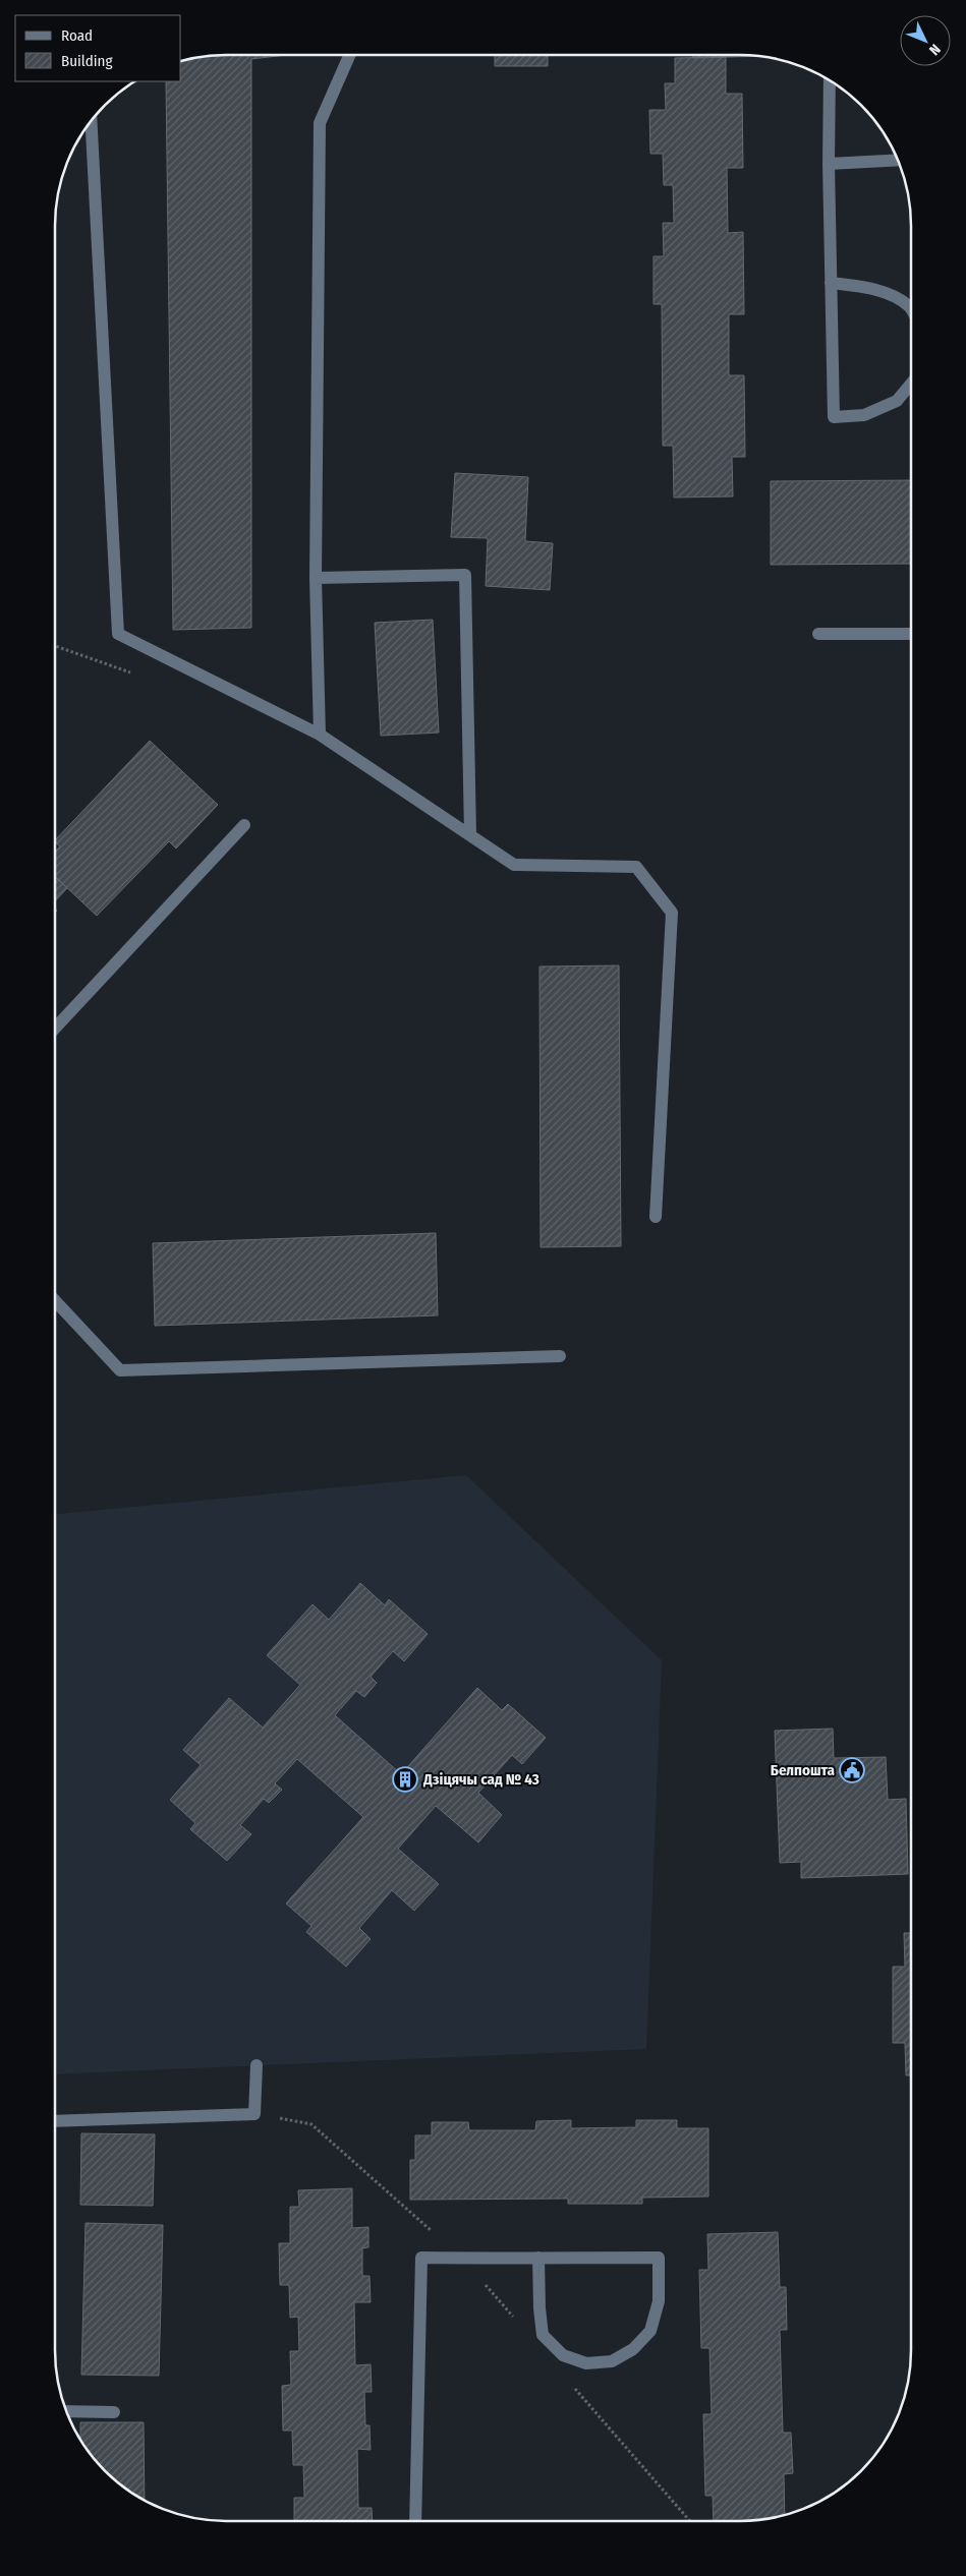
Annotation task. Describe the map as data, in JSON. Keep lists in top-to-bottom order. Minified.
{"places":{"public building":["Белпошта"],"building":["Дзіцячы сад № 43"]},"legend":["Road","Building"],"north":"bottom right"}
